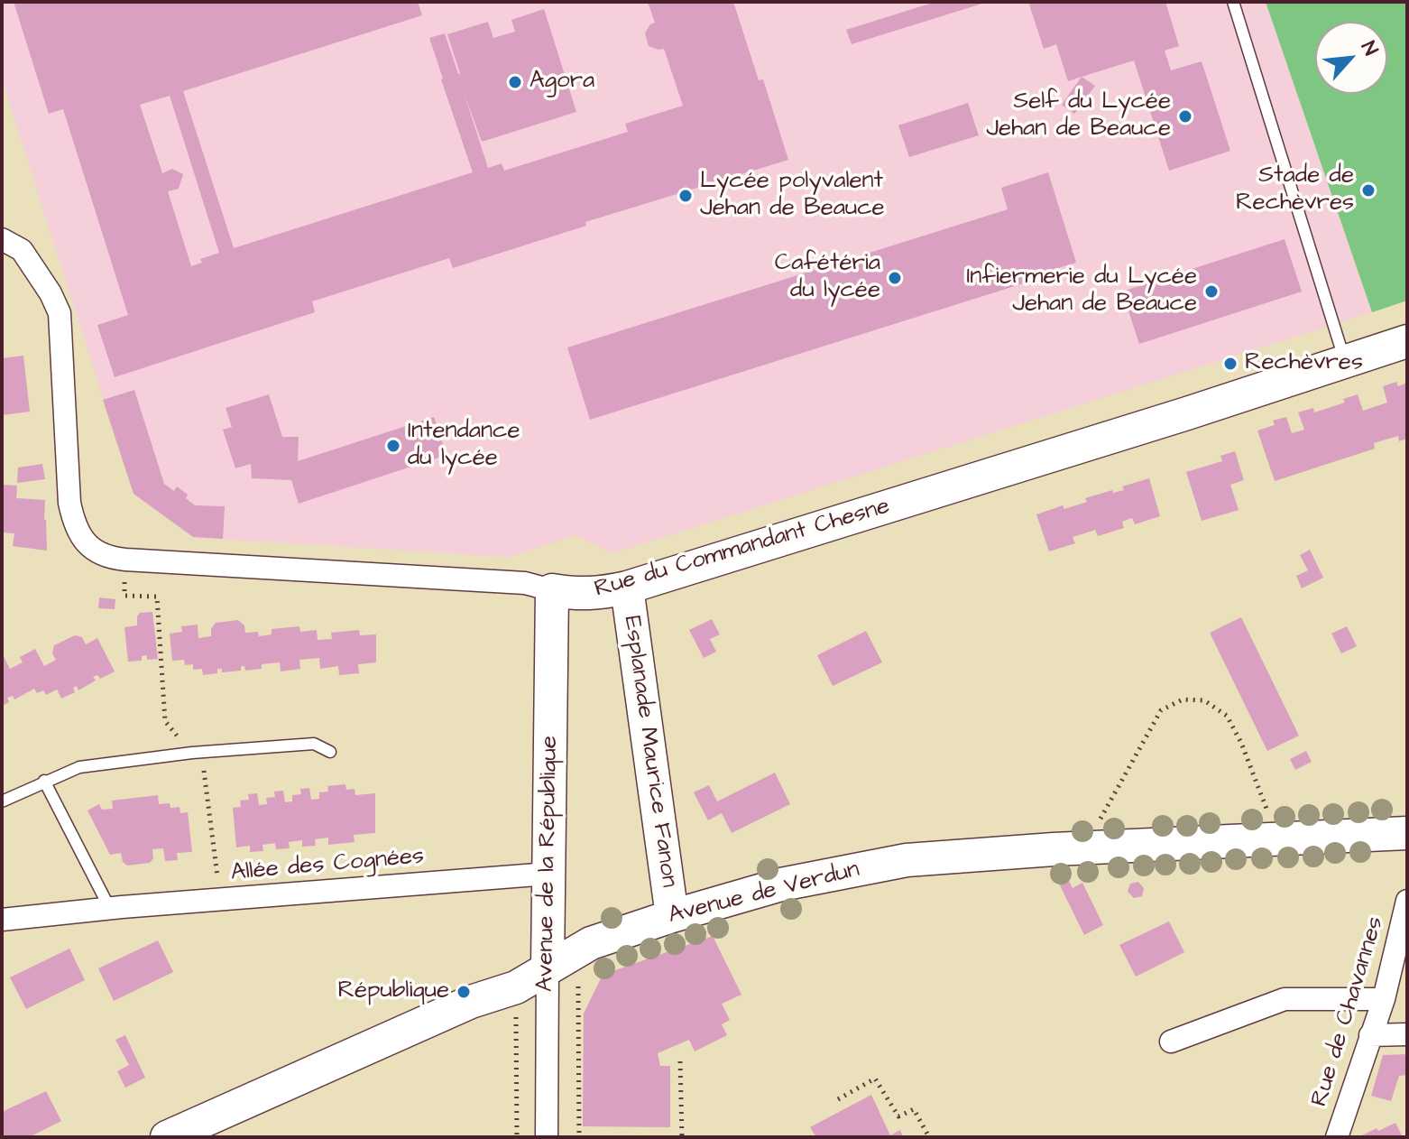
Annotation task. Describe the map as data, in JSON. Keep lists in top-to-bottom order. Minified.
{"streets":{"street":["Rue du Commandant Chesne","Esplanade Maurice Fanon","Avenue de la République","Allée des Cognées","Avenue de Verdun","Rue de Chavannes"]},"crossings":[["Rue du Commandant Chesne","Esplanade Maurice Fanon"],["Rue du Commandant Chesne","Avenue de la République"],["Esplanade Maurice Fanon","Avenue de Verdun"],["Avenue de la République","Allée des Cognées"],["Avenue de la République","Avenue de Verdun"]],"places":["Agora","Self du Lycée Jehan de Beauce","Stade de Rechèvres","Lycée polyvalent Jehan de Beauce","Cafétéria du lycée","Infiermerie du Lycée Jehan de Beauce","Rechèvres","Intendance du lycée","République"],"north":"top right"}
